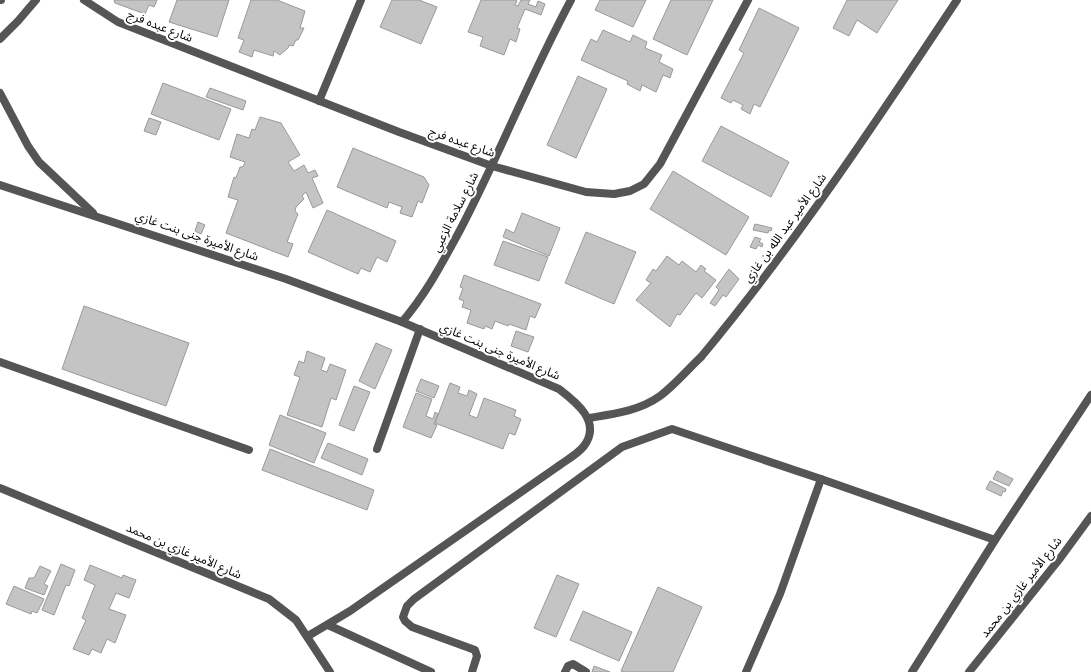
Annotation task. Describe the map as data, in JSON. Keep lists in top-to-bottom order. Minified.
{"streets":{"street":["شارع عبده فرج","شارع سلامة الزعبي","شارع الأمير عبد الله بن غازي","شارع الأميرة جنى بنت غازي","شارع الأمير غازي بن محمد"]},"crossings":[["شارع عبده فرج","شارع سلامة الزعبي"],["شارع سلامة الزعبي","شارع الأميرة جنى بنت غازي"],["شارع الأمير عبد الله بن غازي","شارع الأميرة جنى بنت غازي"]]}
